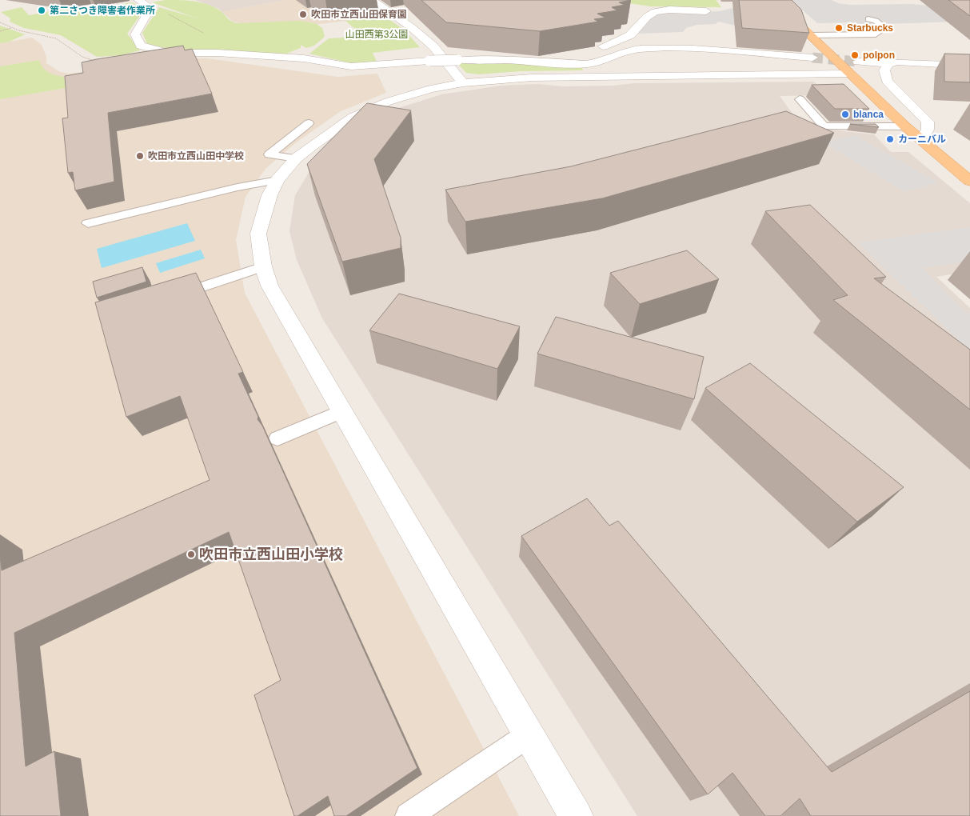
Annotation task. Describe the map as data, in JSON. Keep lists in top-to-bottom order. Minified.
{"parks":["山田西第3公園"],"places":["第二さつき障害者作業所","吹田市立西山田保育園","Starbucks","polpon","blanca","カーニバル","吹田市立西山田中学校","吹田市立西山田小学校"]}
